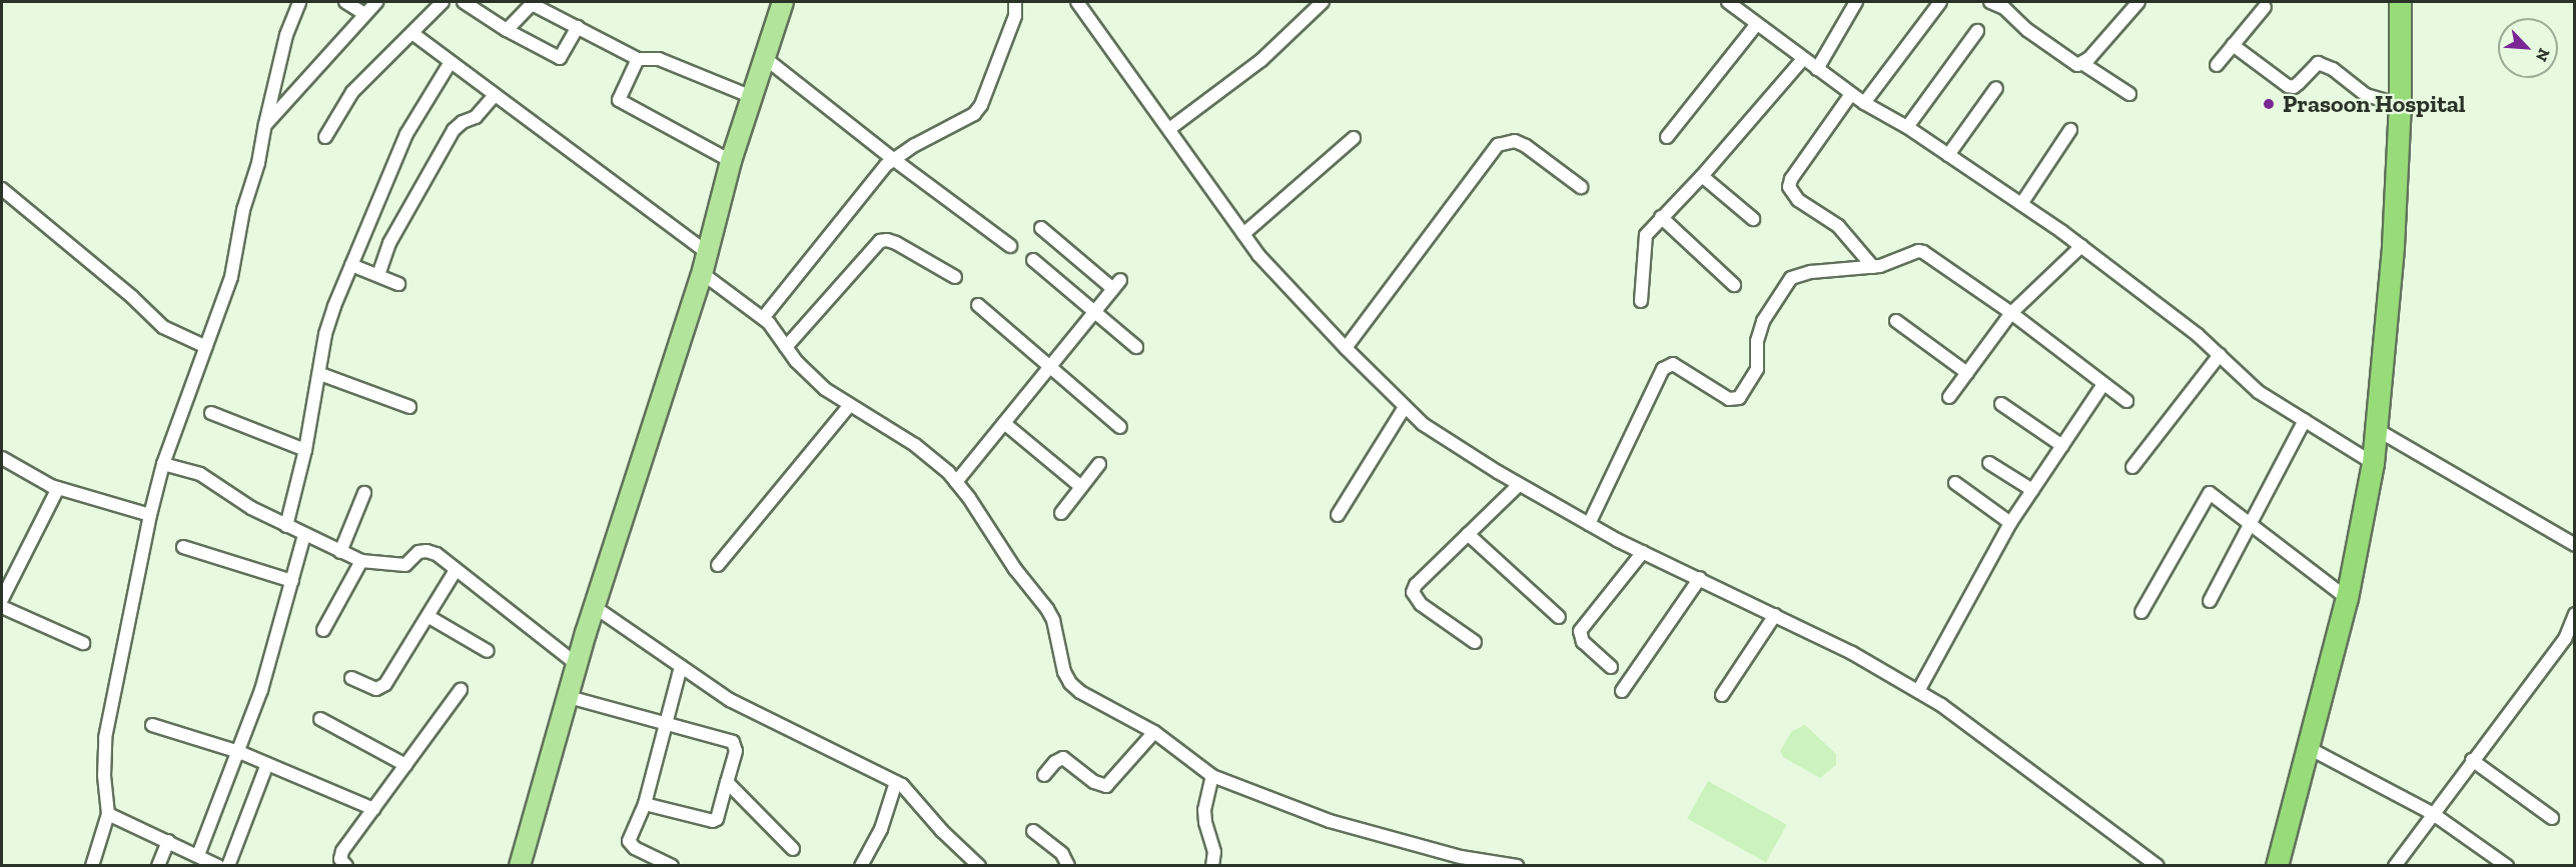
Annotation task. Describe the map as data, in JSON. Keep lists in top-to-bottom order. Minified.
{"places":["Prasoon Hospital"],"north":"bottom right"}
